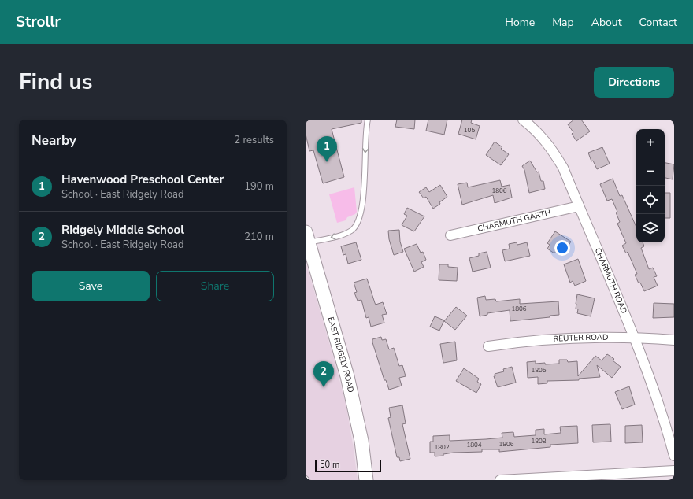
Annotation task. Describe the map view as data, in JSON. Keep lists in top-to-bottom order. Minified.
{"streets":{"street":["CHARMUTH GARTH","CHARMUTH ROAD","REUTER ROAD","EAST RIDGELY ROAD"]},"crossings":[["CHARMUTH GARTH","CHARMUTH ROAD"],["CHARMUTH ROAD","REUTER ROAD"]],"house_numbers":["105","1806","1806","1805","1808","1806","1804","1802"],"scale_bar":"50 m","page":{"header":"Strollr","nav":["Home","Map","About","Contact"],"title":"Find us","buttons":["Directions",["Save","Share"]],"heading":["Nearby","2 results"],"map_buttons":["+","−"],"pins":["1","2"],"list":[{"mark":"1","name":"Havenwood Preschool Center","note":"School · East Ridgely Road","value":"190 m"},{"mark":"2","name":"Ridgely Middle School","note":"School · East Ridgely Road","value":"210 m"}],"scale":"50 m"}}
